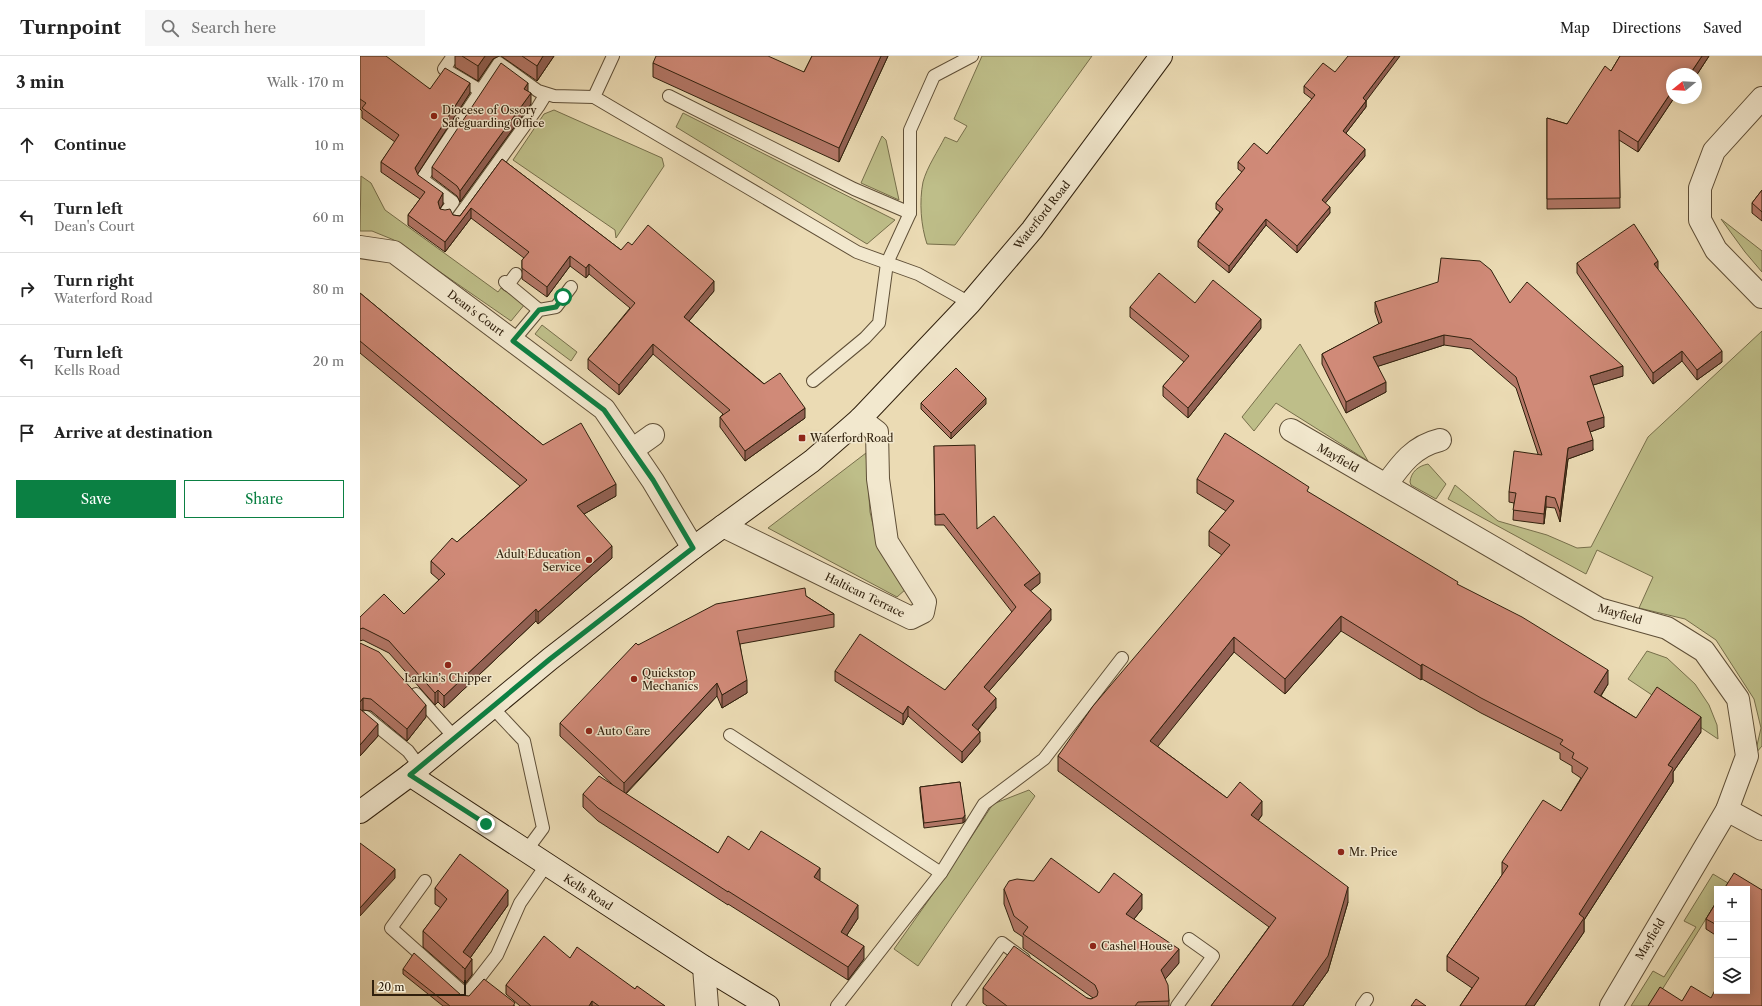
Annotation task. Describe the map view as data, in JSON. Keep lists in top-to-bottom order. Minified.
{"streets":{"street":["Waterford Road","Dean's Court","Mayfield","Haltican Terrace","Kells Road"]},"crossings":[["Waterford Road","Dean's Court"],["Waterford Road","Haltican Terrace"],["Waterford Road","Kells Road"]],"places":{"other":["Diocese of Ossory Safeguarding Office","Adult Education Service","Larkin’s Chipper","Quickstop Mechanics","Auto Care","Mr. Price","Cashel House"],"transit":["Waterford Road"]},"scale_bar":"20 m","north":"left","page":{"header":"Turnpoint","search":"Search here","nav":["Map","Directions","Saved"],"heading":["3 min","Walk · 170 m"],"list":[["Continue","10 m"],["Turn left","Dean's Court","60 m"],["Turn right","Waterford Road","80 m"],["Turn left","Kells Road","20 m"],"Arrive at destination"],"buttons":["Save","Share"],"map_buttons":["+","−"],"scale":"20 m"}}
